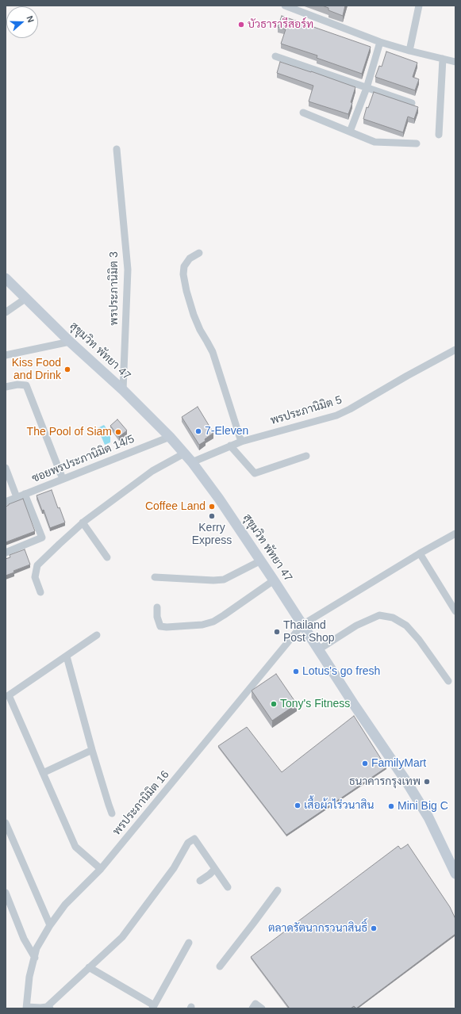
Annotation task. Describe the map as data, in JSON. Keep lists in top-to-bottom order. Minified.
{"streets":{"street":["พรประภานิมิต 3","สุขุมวิท พัทยา 47","พรประภานิมิต 5","ซอยพรประภานิมิต 14/5","พรประภานิมิต 16"]},"crossings":[["พรประภานิมิต 3","สุขุมวิท พัทยา 47"],["สุขุมวิท พัทยา 47","พรประภานิมิต 5"],["สุขุมวิท พัทยา 47","ซอยพรประภานิมิต 14/5"],["สุขุมวิท พัทยา 47","พรประภานิมิต 16"]],"places":["บัวธารารีสอร์ท","Kiss Food and Drink","7-Eleven","The Pool of Siam","Coffee Land","Kerry Express","Thailand Post Shop","Lotus's go fresh","Tony's Fitness","FamilyMart","ธนาคารกรุงเทพ","เสื้อผ้าไร่วนาสิน","Mini Big C","ตลาดรัตนากรวนาสินธิ์"],"north":"right"}
